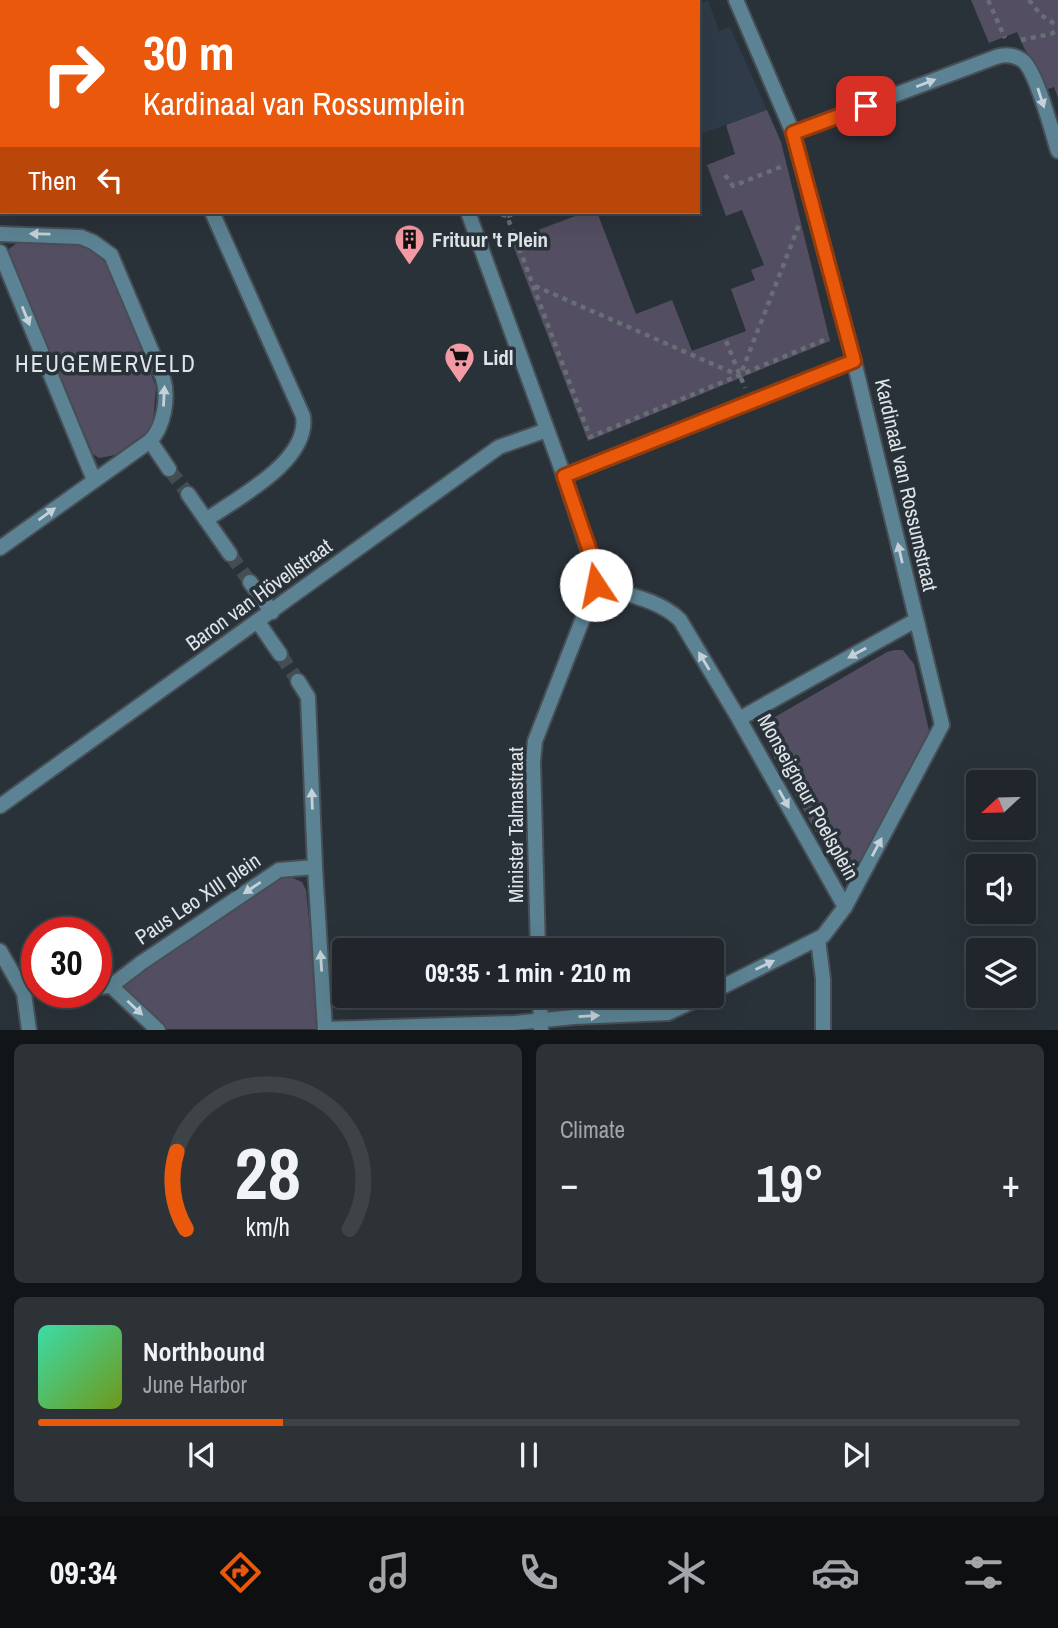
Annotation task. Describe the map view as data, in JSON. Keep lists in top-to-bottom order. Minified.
{"streets":{"street":["Kardinaal van Rossumstraat","Baron van Hövellstraat","Monseigneur Poelsplein","Minister Talmastraat","Paus Leo XIII plein"]},"crossings":[["Kardinaal van Rossumstraat","Monseigneur Poelsplein"]],"one_way":["Kardinaal van Rossumstraat"],"districts":["HEUGEMERVELD"],"places":{"building":["Frituur 't Plein"],"supermarket":["Lidl"]},"north":"left","page":{"turn":["30 m","Kardinaal van Rossumplein"],"then":"Then","limit":"30","trip":"09:35 · 1 min · 210 m","tile":"Climate","heat":["−","19°","+"],"song":["Northbound","June Harbor"],"tabs":"09:34","gauge":["28","km/h"]}}
